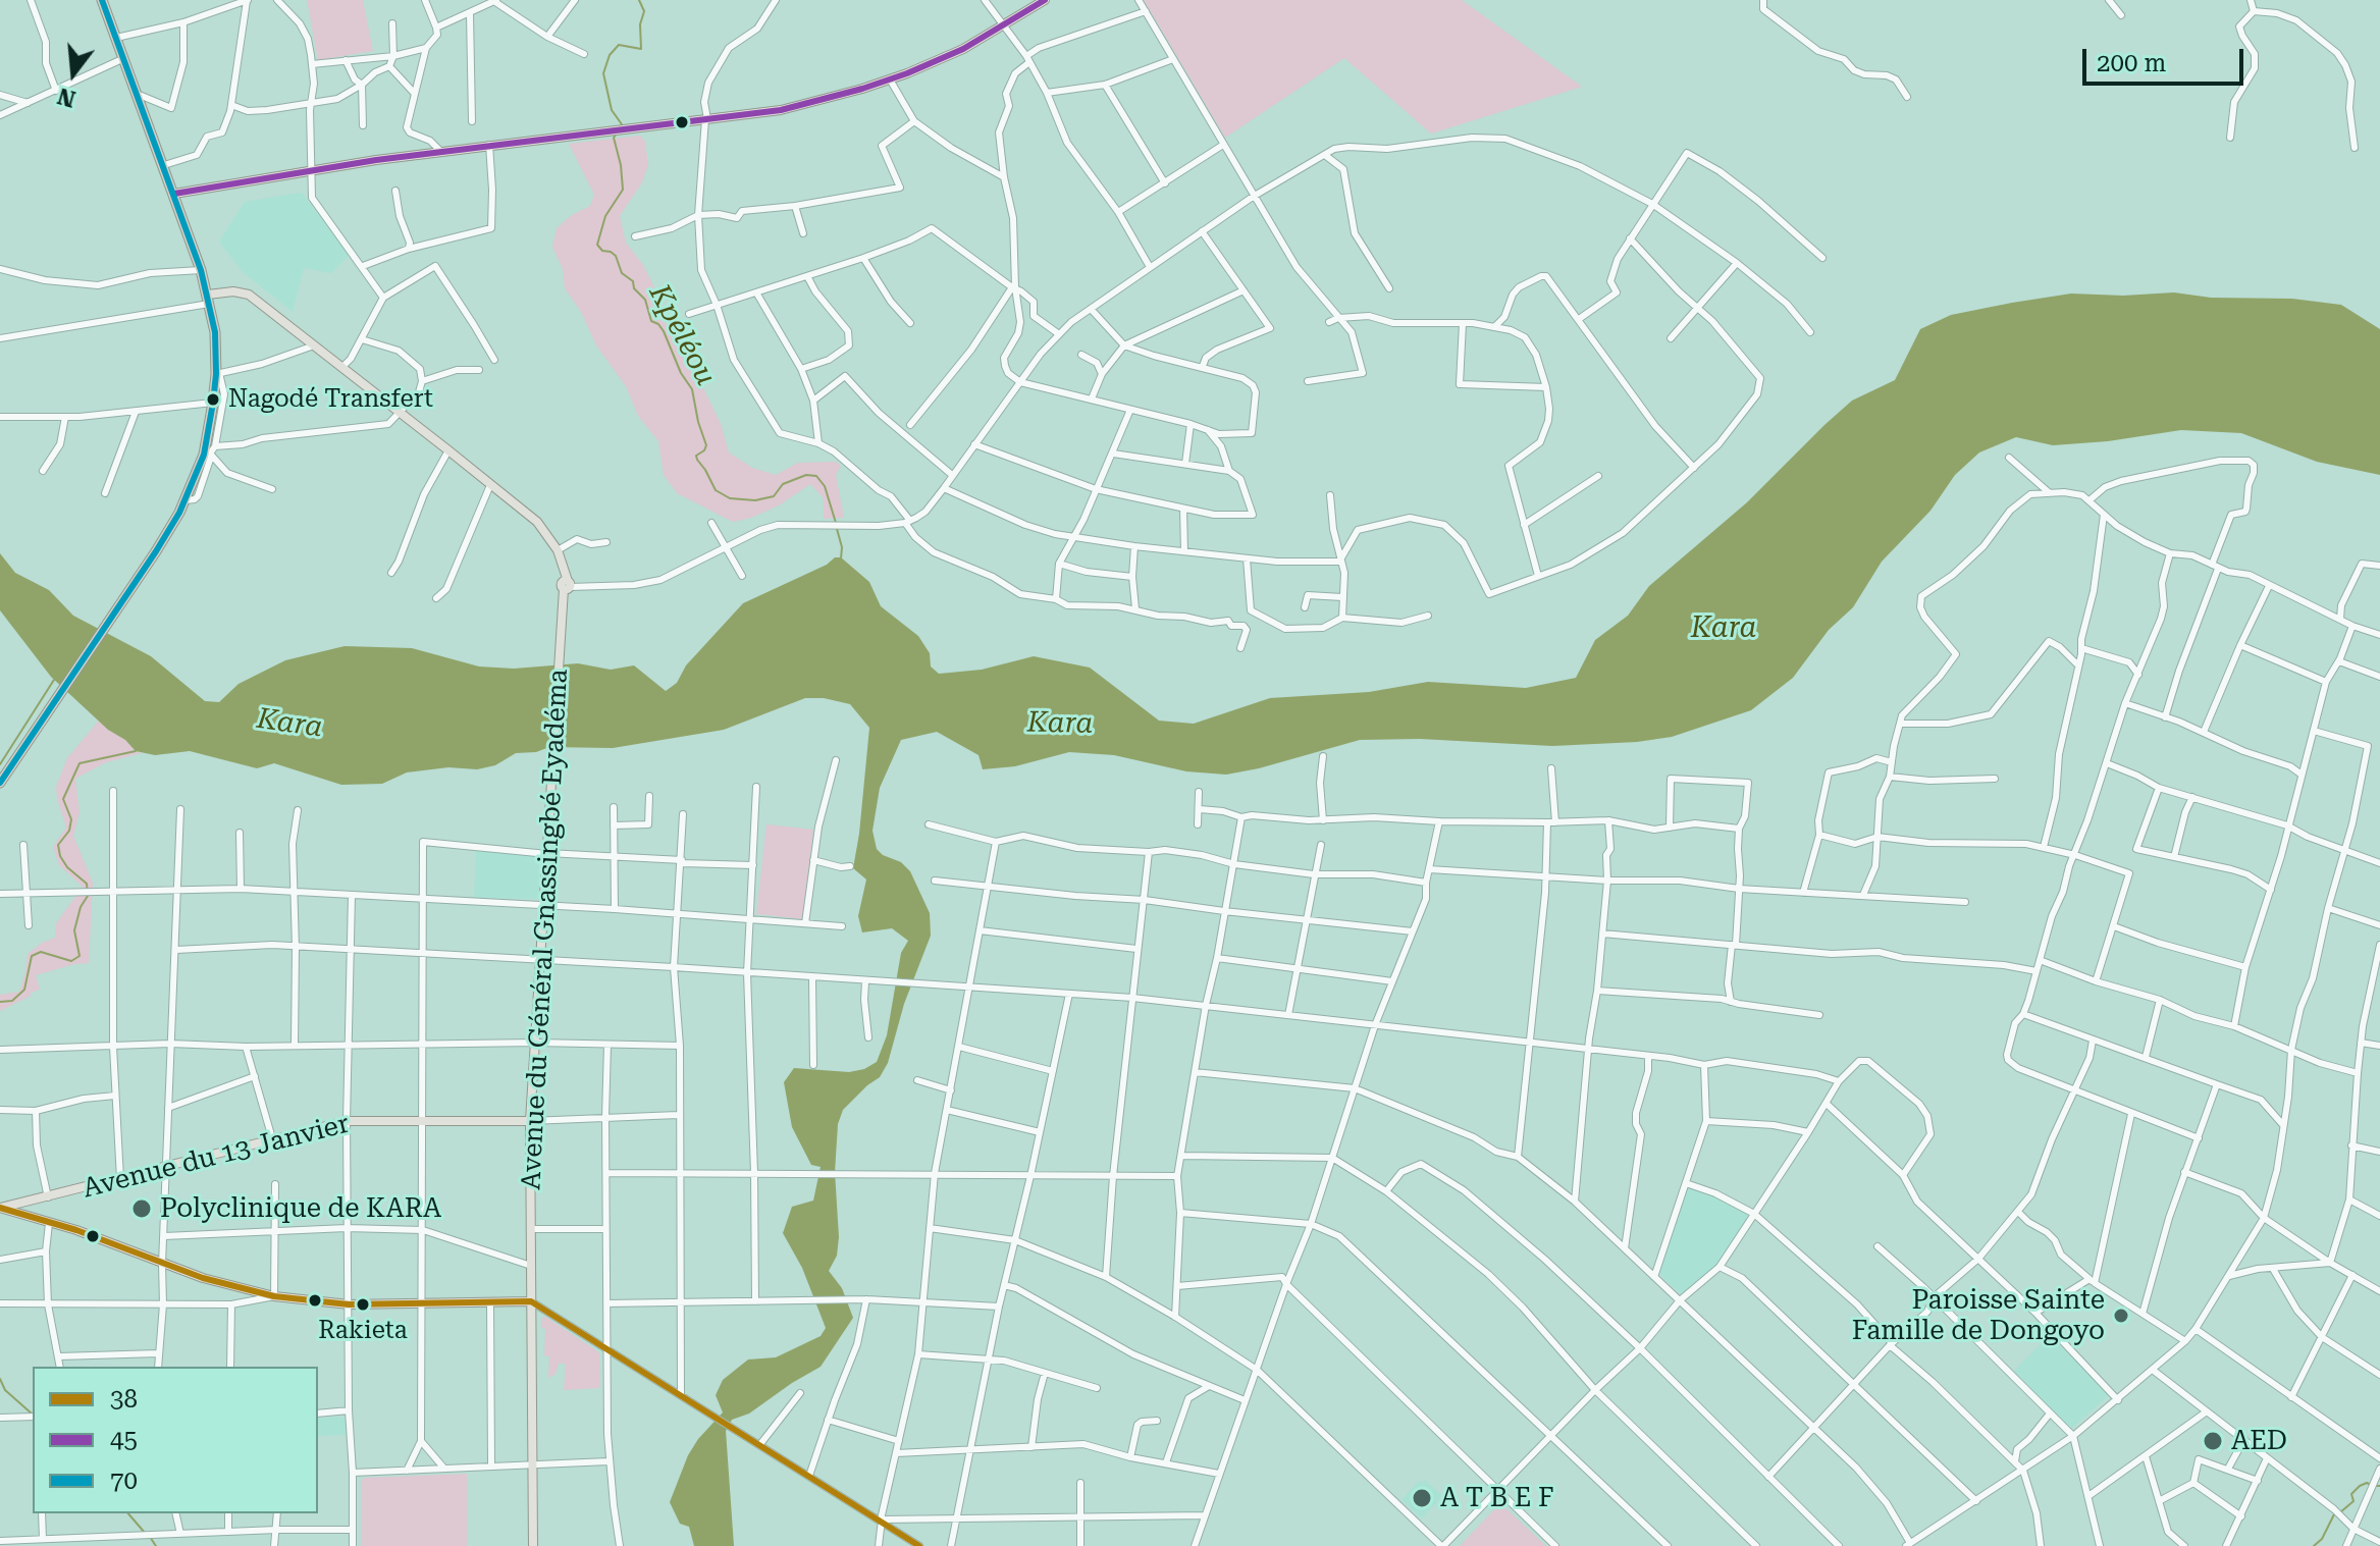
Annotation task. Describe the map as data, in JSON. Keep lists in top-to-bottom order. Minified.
{"streets":{"main road":["Avenue du Général Gnassingbé Eyadéma","Avenue du 13 Janvier"]},"crossings":[["Avenue du Général Gnassingbé Eyadéma","Avenue du 13 Janvier"]],"water":["Kpéléou","Kara"],"places":["Nagodé Transfert","Polyclinique de KARA","Rakieta","Paroisse Sainte Famille de Dongoyo","AED","A T B E F"],"lines":["transit line 45","transit line 70","transit line 38"],"legend":["38","45","70"],"scale_bar":"200 m","north":"bottom"}
